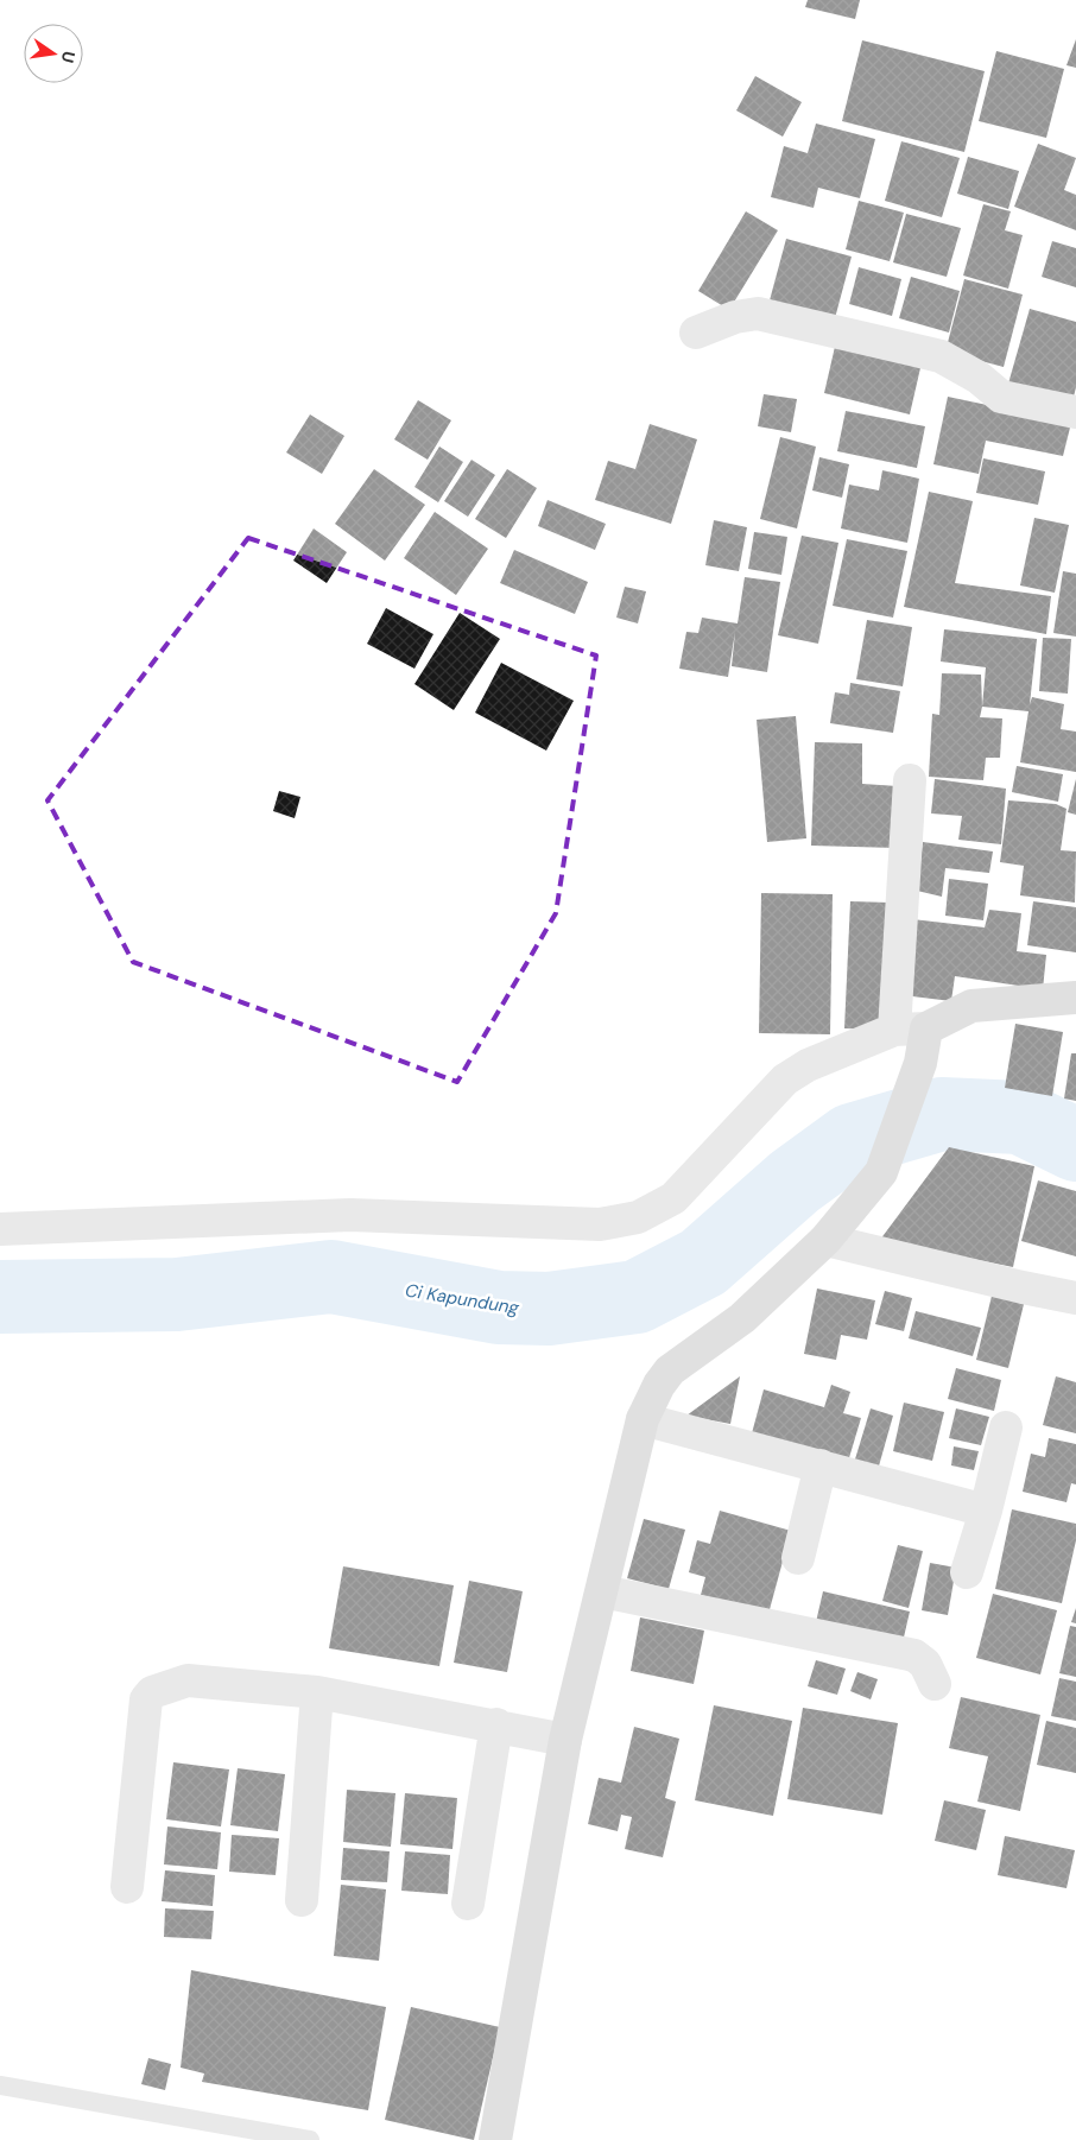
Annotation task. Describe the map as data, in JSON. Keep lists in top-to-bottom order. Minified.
{"water":["Ci Kapundung"],"north":"right"}
